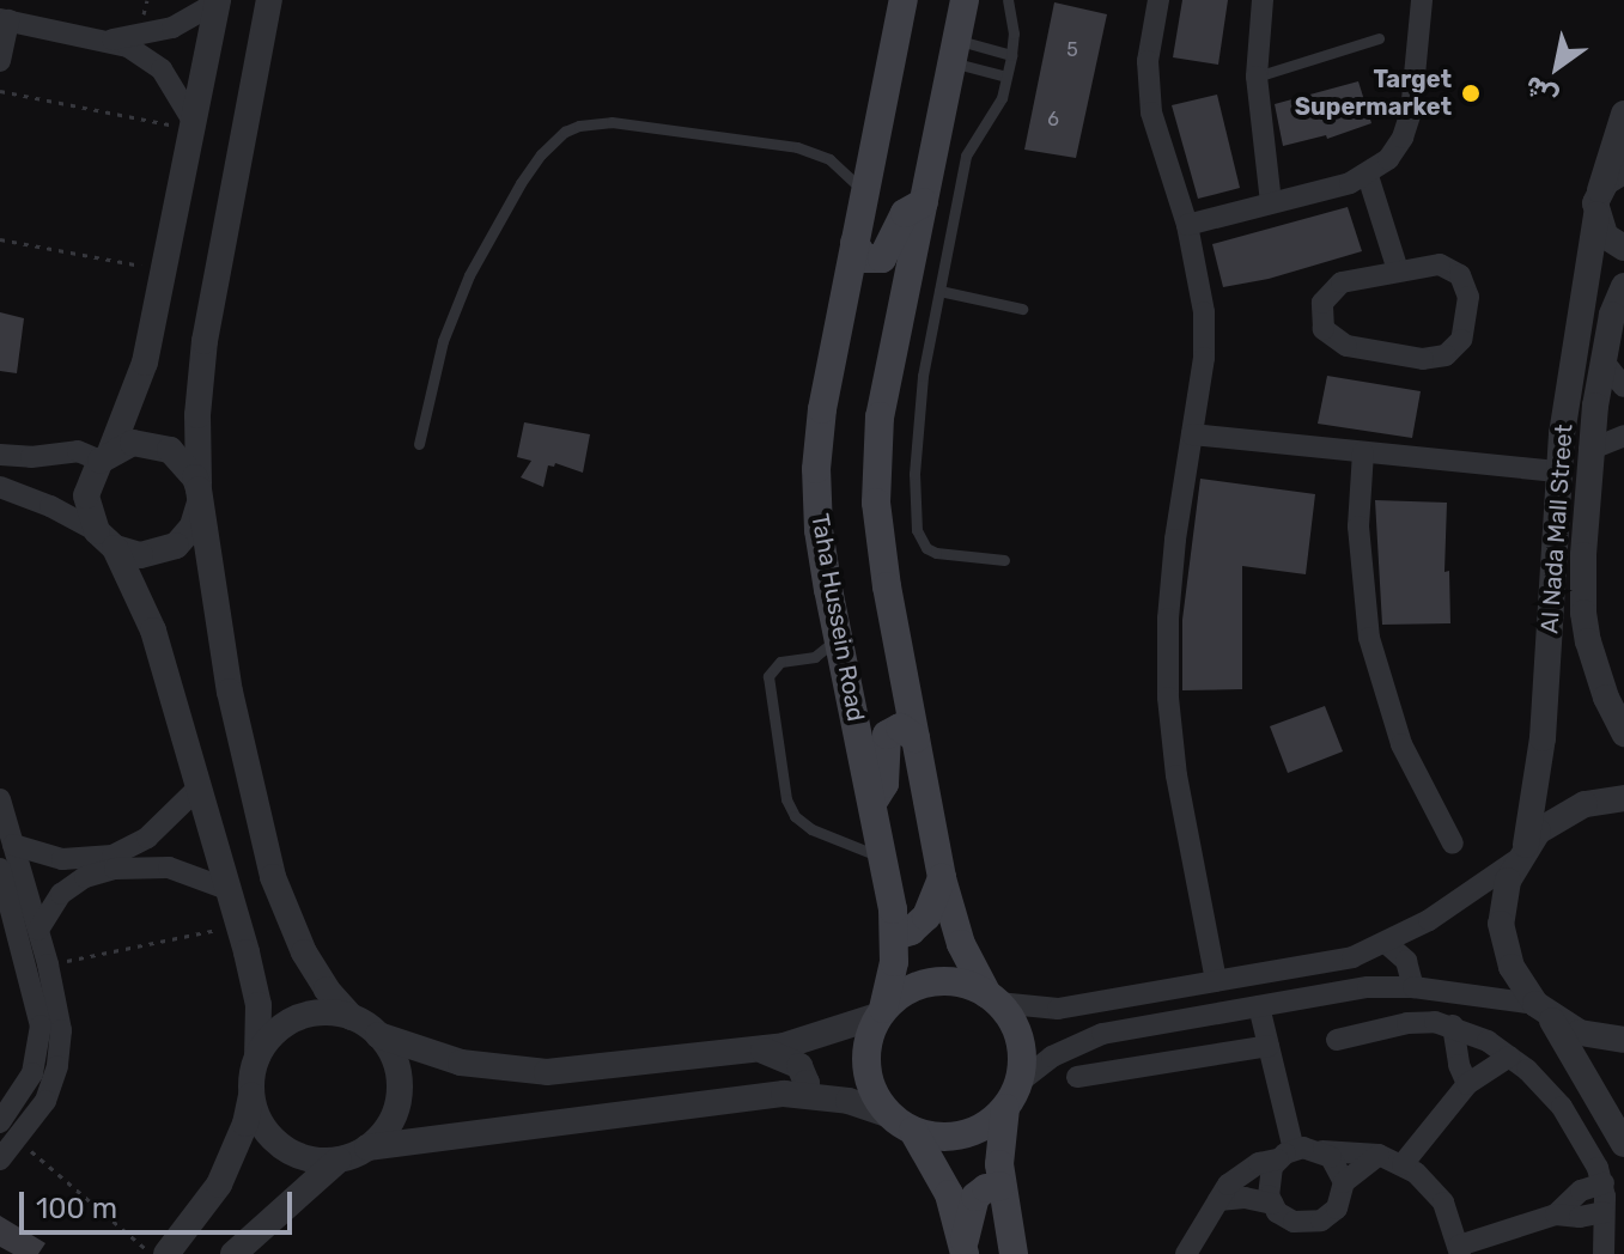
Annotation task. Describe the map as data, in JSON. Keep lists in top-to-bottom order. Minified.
{"streets":{"main road":["Taha Hussein Road"],"street":["Al Nada Mall Street"]},"places":["Target Supermarket"],"house_numbers":["5","6"],"scale_bar":"100 m","north":"bottom left"}
